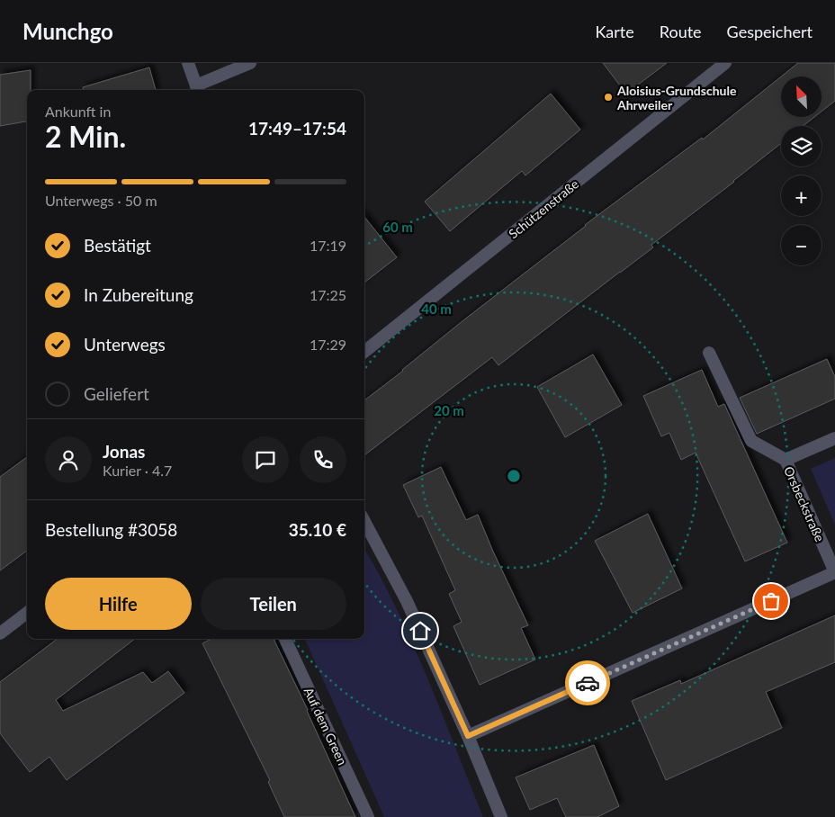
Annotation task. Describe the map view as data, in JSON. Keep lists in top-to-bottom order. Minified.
{"streets":{"street":["Schützenstraße","Orsbeckstraße","Auf dem Green"]},"places":["Aloisius-Grundschule Ahrweiler"],"north":"top left","page":{"header":"Munchgo","nav":["Karte","Route","Gespeichert"],"map_buttons":["+","−"],"heading":["2 Min.","Ankunft in","17:49–17:54"],"panel":["Jonas","Kurier · 4.7","Bestellung #3058","35.10 €"],"bar":"Unterwegs · 50 m","list":[["Bestätigt","17:19"],["In Zubereitung","17:25"],["Unterwegs","17:29"],"Geliefert"],"buttons":["Hilfe","Teilen"]},"rings":["60 m","40 m","20 m"]}
